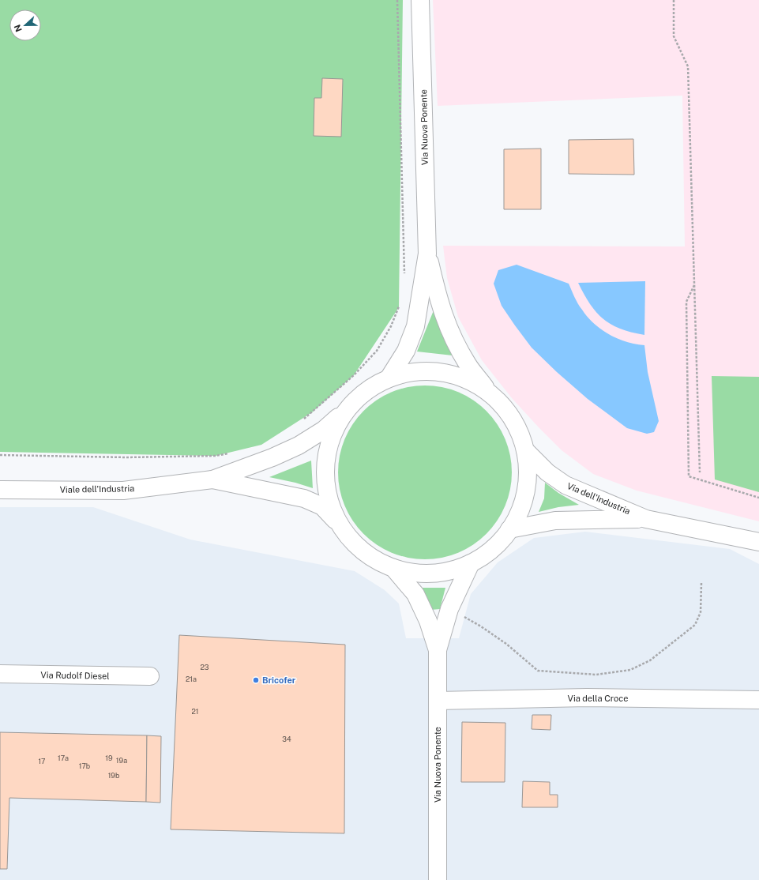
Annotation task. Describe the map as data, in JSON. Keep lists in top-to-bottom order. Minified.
{"streets":{"street":["Via Nuova Ponente","Viale dell'Industria","Via dell'Industria","Via Rudolf Diesel","Via della Croce"]},"crossings":[["Via Nuova Ponente","Via della Croce"]],"places":["Bricofer"],"house_numbers":["23","21a","21","34","17a","19","19a","17","17b","19b"],"north":"left"}
